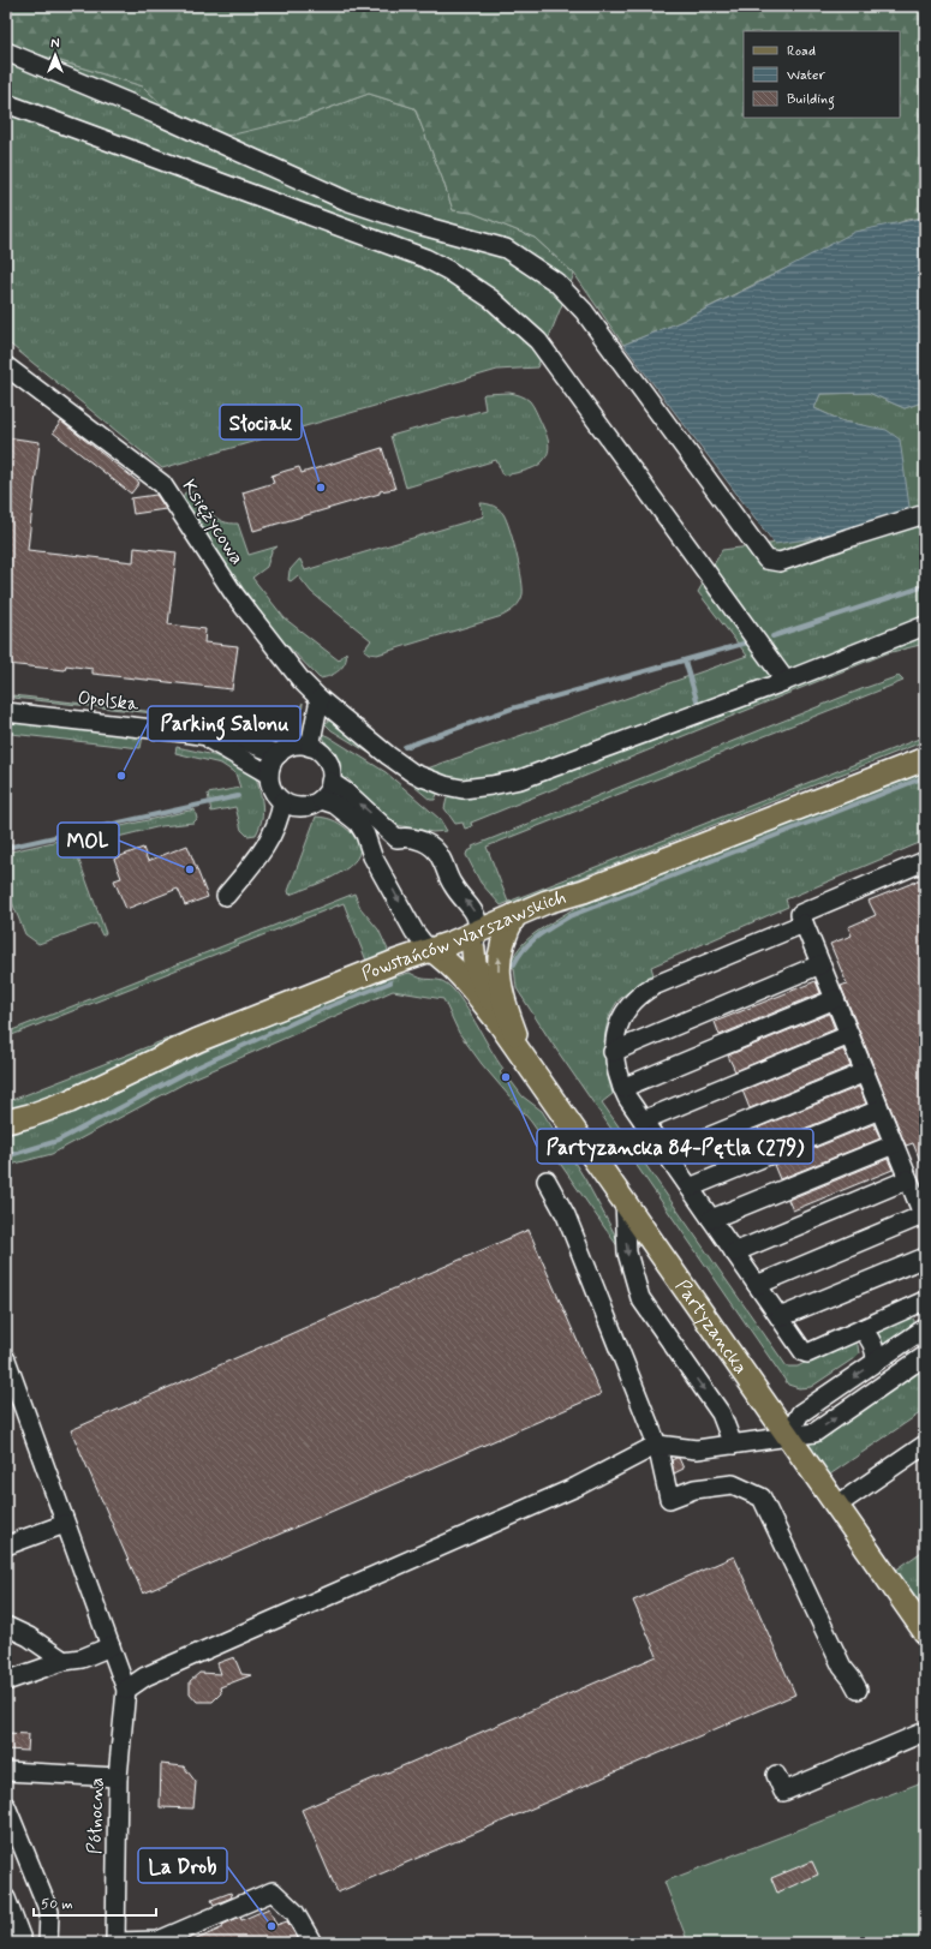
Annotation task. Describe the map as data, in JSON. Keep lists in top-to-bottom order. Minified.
{"streets":{"main road":["Powstańców Warszawskich","Partyzancka"],"street":["Księżycowa","Opolska","Północna"]},"crossings":[["Powstańców Warszawskich","Partyzancka"]],"places":["Słociak","Parking Salonu","MOL","Partyzancka 84-Pętla (279)","La Drob"],"legend":["Road","Water","Building"],"scale_bar":"50 m","north":"top"}
